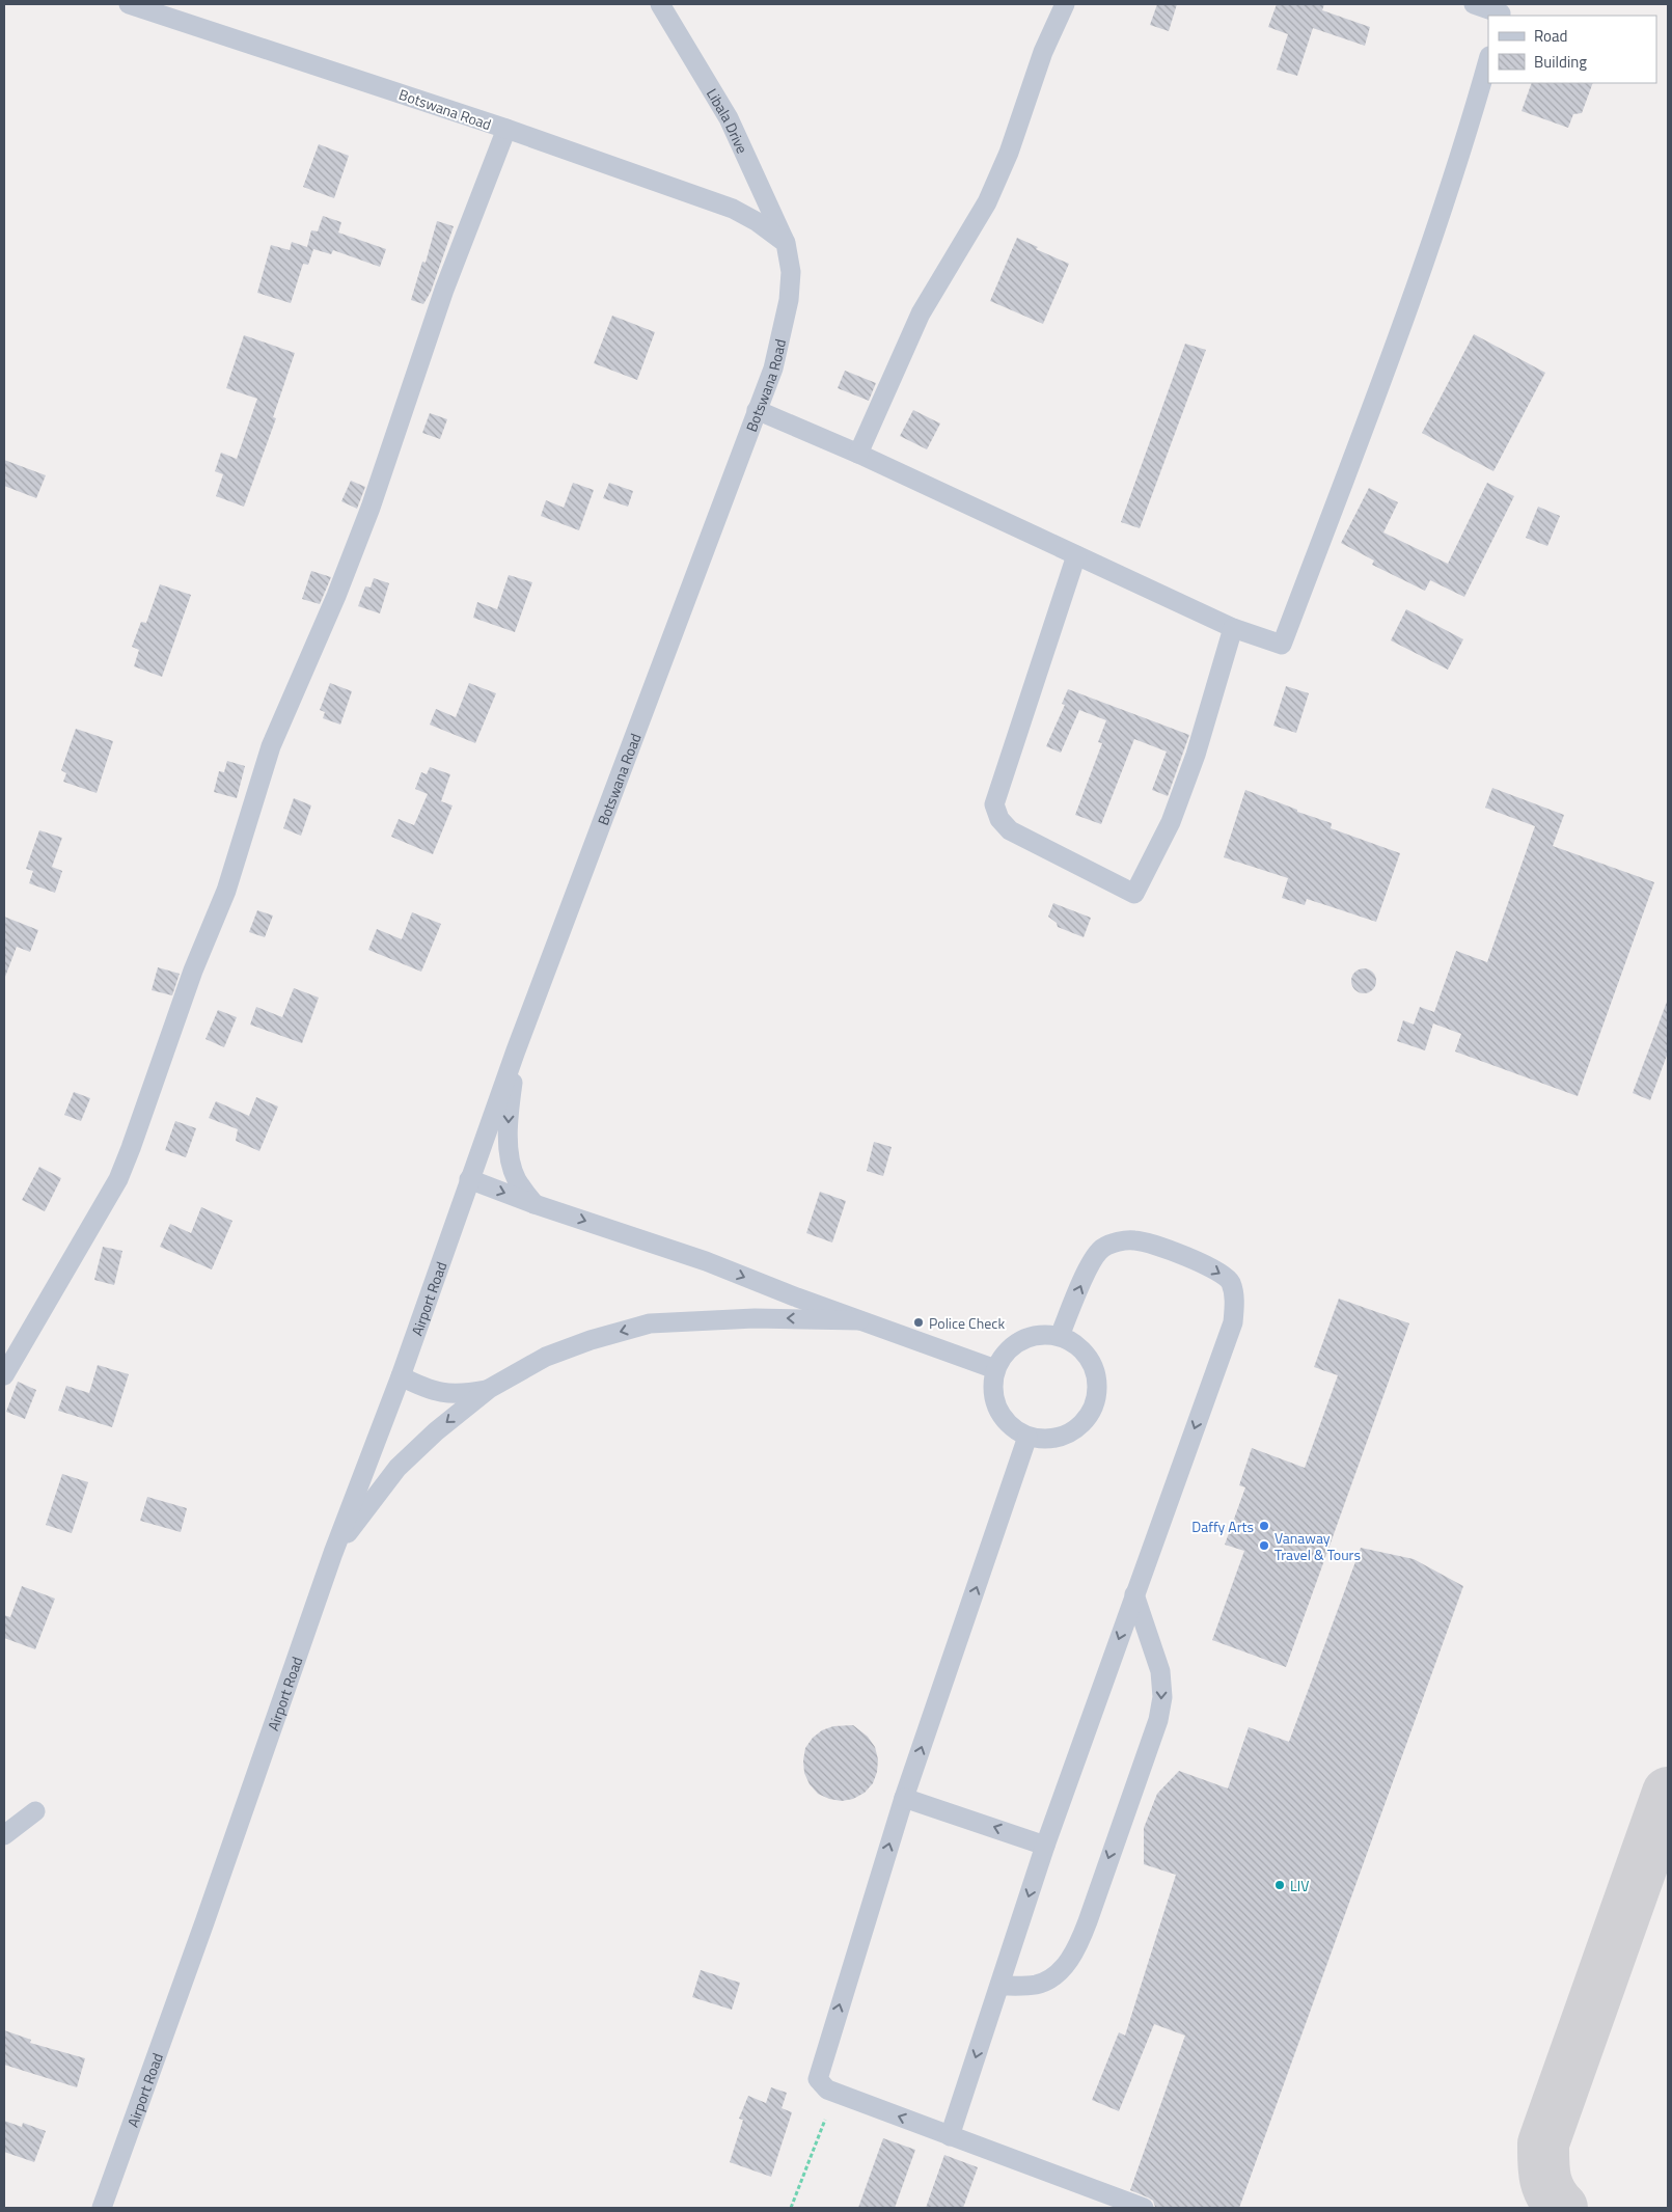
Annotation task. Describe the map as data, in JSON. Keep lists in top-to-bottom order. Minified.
{"streets":{"street":["Botswana Road","Libala Drive","Airport Road"]},"crossings":[["Botswana Road","Libala Drive"],["Botswana Road","Airport Road"]],"places":["Police Check","Daffy Arts","Vanaway Travel & Tours","LIV"],"legend":["Road","Building"]}
